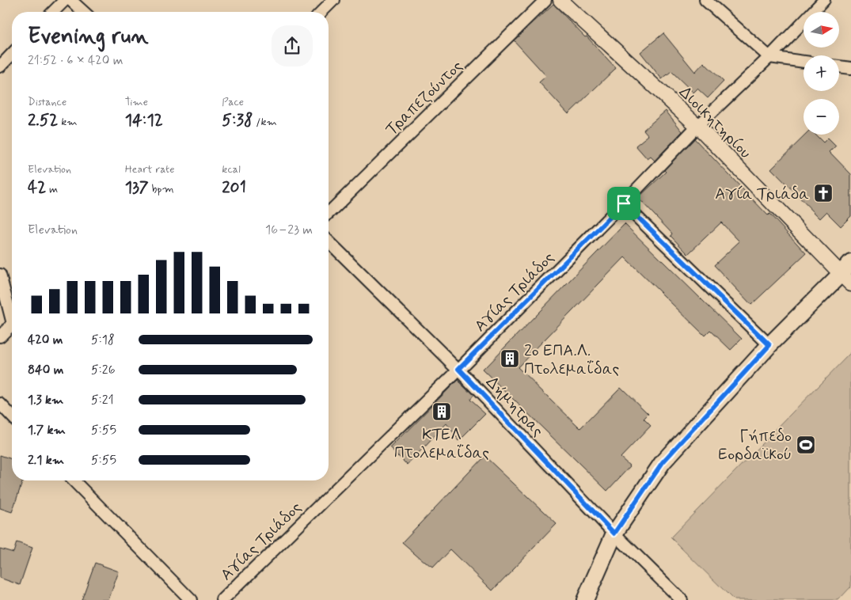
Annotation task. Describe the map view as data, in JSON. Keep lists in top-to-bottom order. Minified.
{"streets":{"street":["Τραπεζούντος","Διοικητηρίου","Αγίας Τριάδος","Δήμητρας"]},"crossings":[["Διοικητηρίου","Αγίας Τριάδος"],["Αγίας Τριάδος","Δήμητρας"]],"places":{"church":["Αγία Τριάδα"],"building":["2ο ΕΠΑ.Λ. Πτολεμαΐδας","ΚΤΕΛ Πτολεμαΐδας"],"sports":["Γήπεδο Εορδαϊκού"]},"north":"right","page":{"map_buttons":["+","−"],"heading":["Evening run","21:52 · 6 × 420 m"],"stats":[["Distance","2.52 km"],["Time","14:12"],["Pace","5:38 /km"],["Elevation","42 m"],["Heart rate","137 bpm"],["kcal","201"]],"chart":["Elevation","16–23 m"],"list":[{"name":"420 m","note":"5:18"},{"name":"840 m","note":"5:26"},{"name":"1.3 km","note":"5:21"},{"name":"1.7 km","note":"5:55"},{"name":"2.1 km","note":"5:55"}]}}
